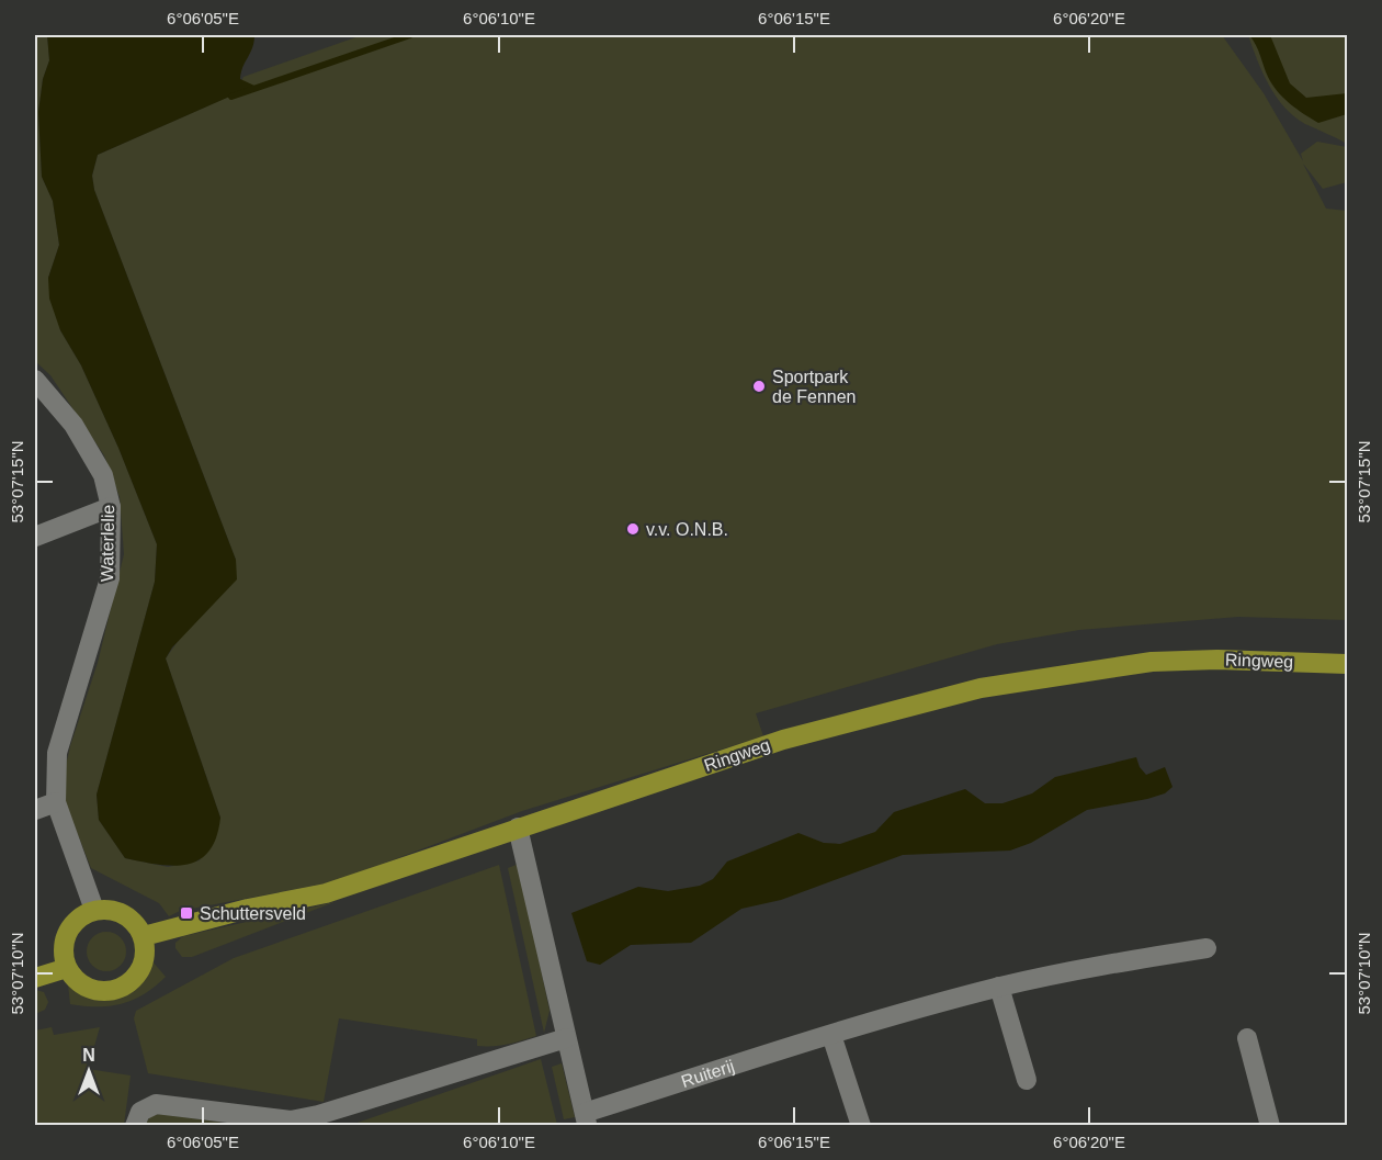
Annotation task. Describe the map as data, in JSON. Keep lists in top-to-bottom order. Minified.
{"streets":{"main road":["Ringweg"],"street":["Waterlelie","Ruiterij"]},"crossings":[["Waterlelie","Ringweg"]],"places":{"other":["Sportpark de Fennen","v.v. O.N.B."],"transit":["Schuttersveld"]},"north":"top","coordinates":["6°06'05\"E","6°06'10\"E","6°06'15\"E","6°06'20\"E","53°07'15\"N","53°07'10\"N"]}
